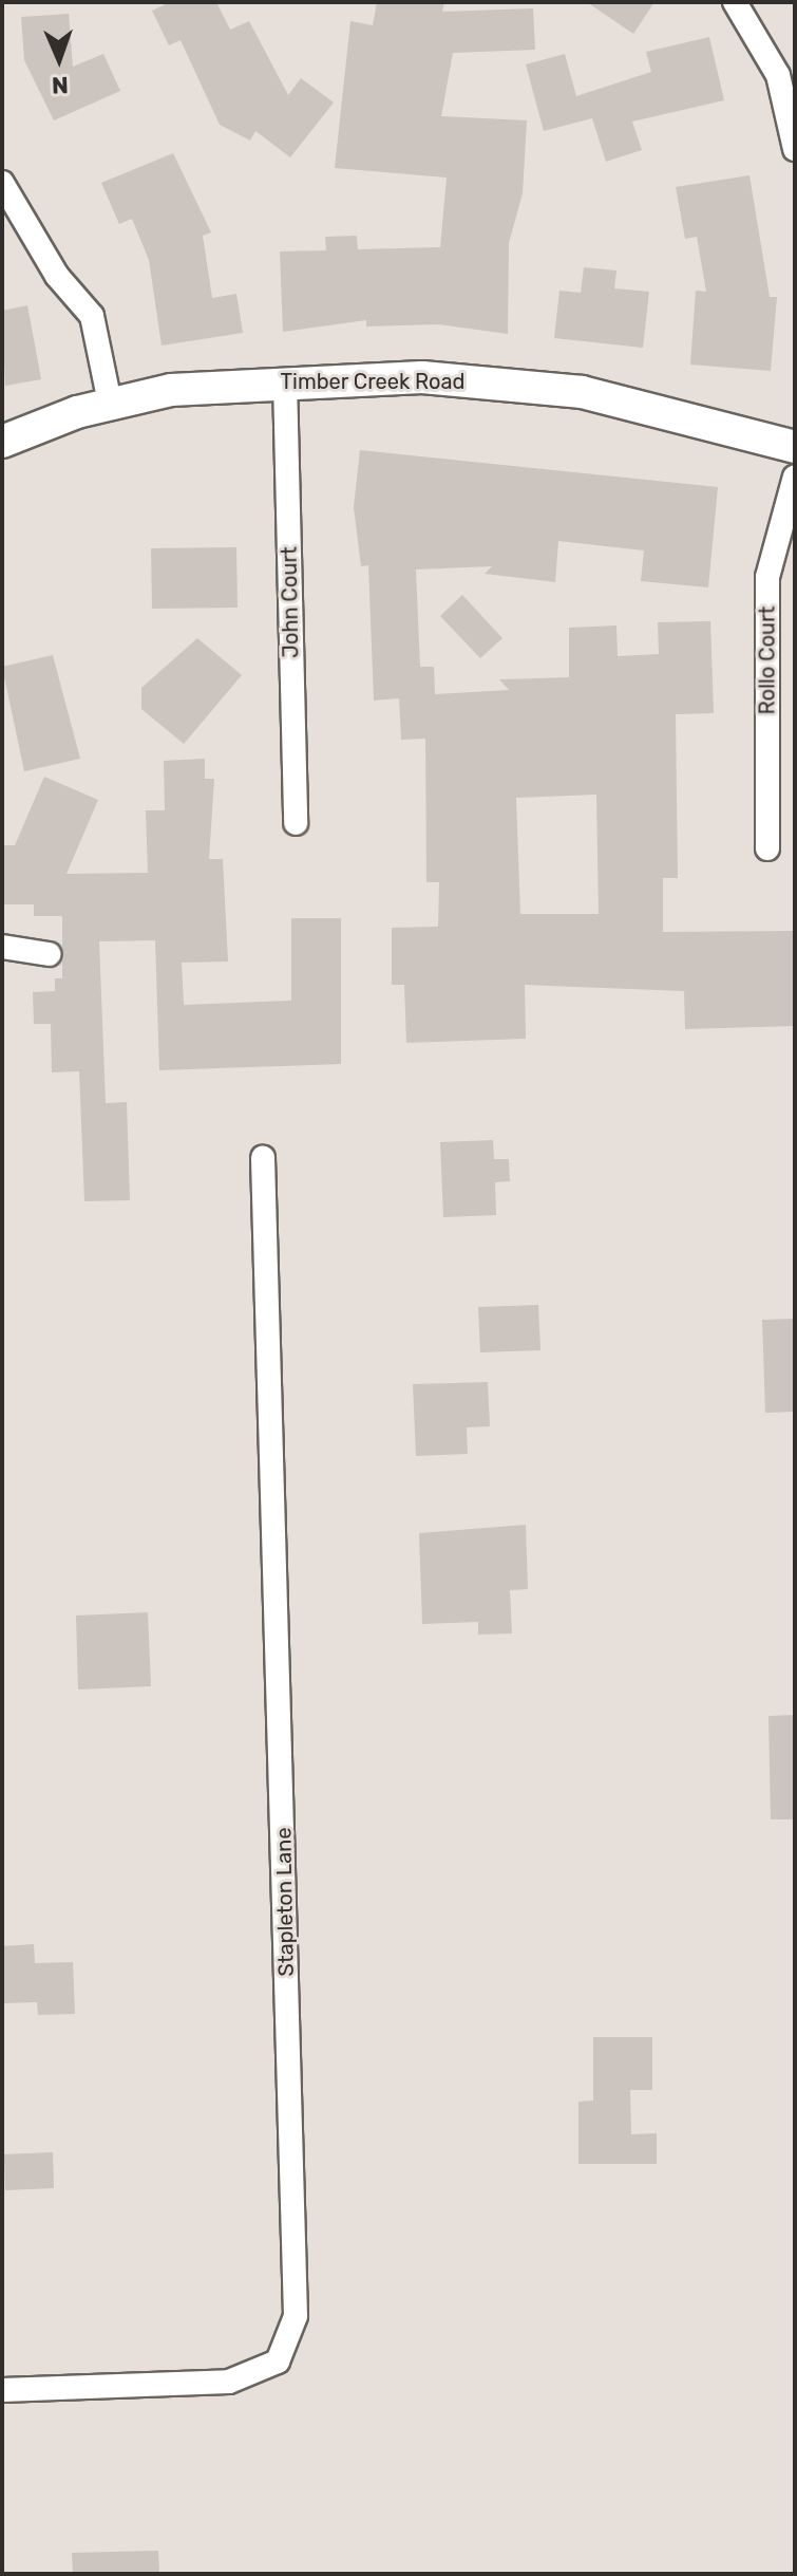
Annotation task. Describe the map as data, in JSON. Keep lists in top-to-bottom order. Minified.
{"streets":{"street":["Timber Creek Road","John Court","Rollo Court","Stapleton Lane"]},"crossings":[["Timber Creek Road","John Court"]],"north":"bottom"}
